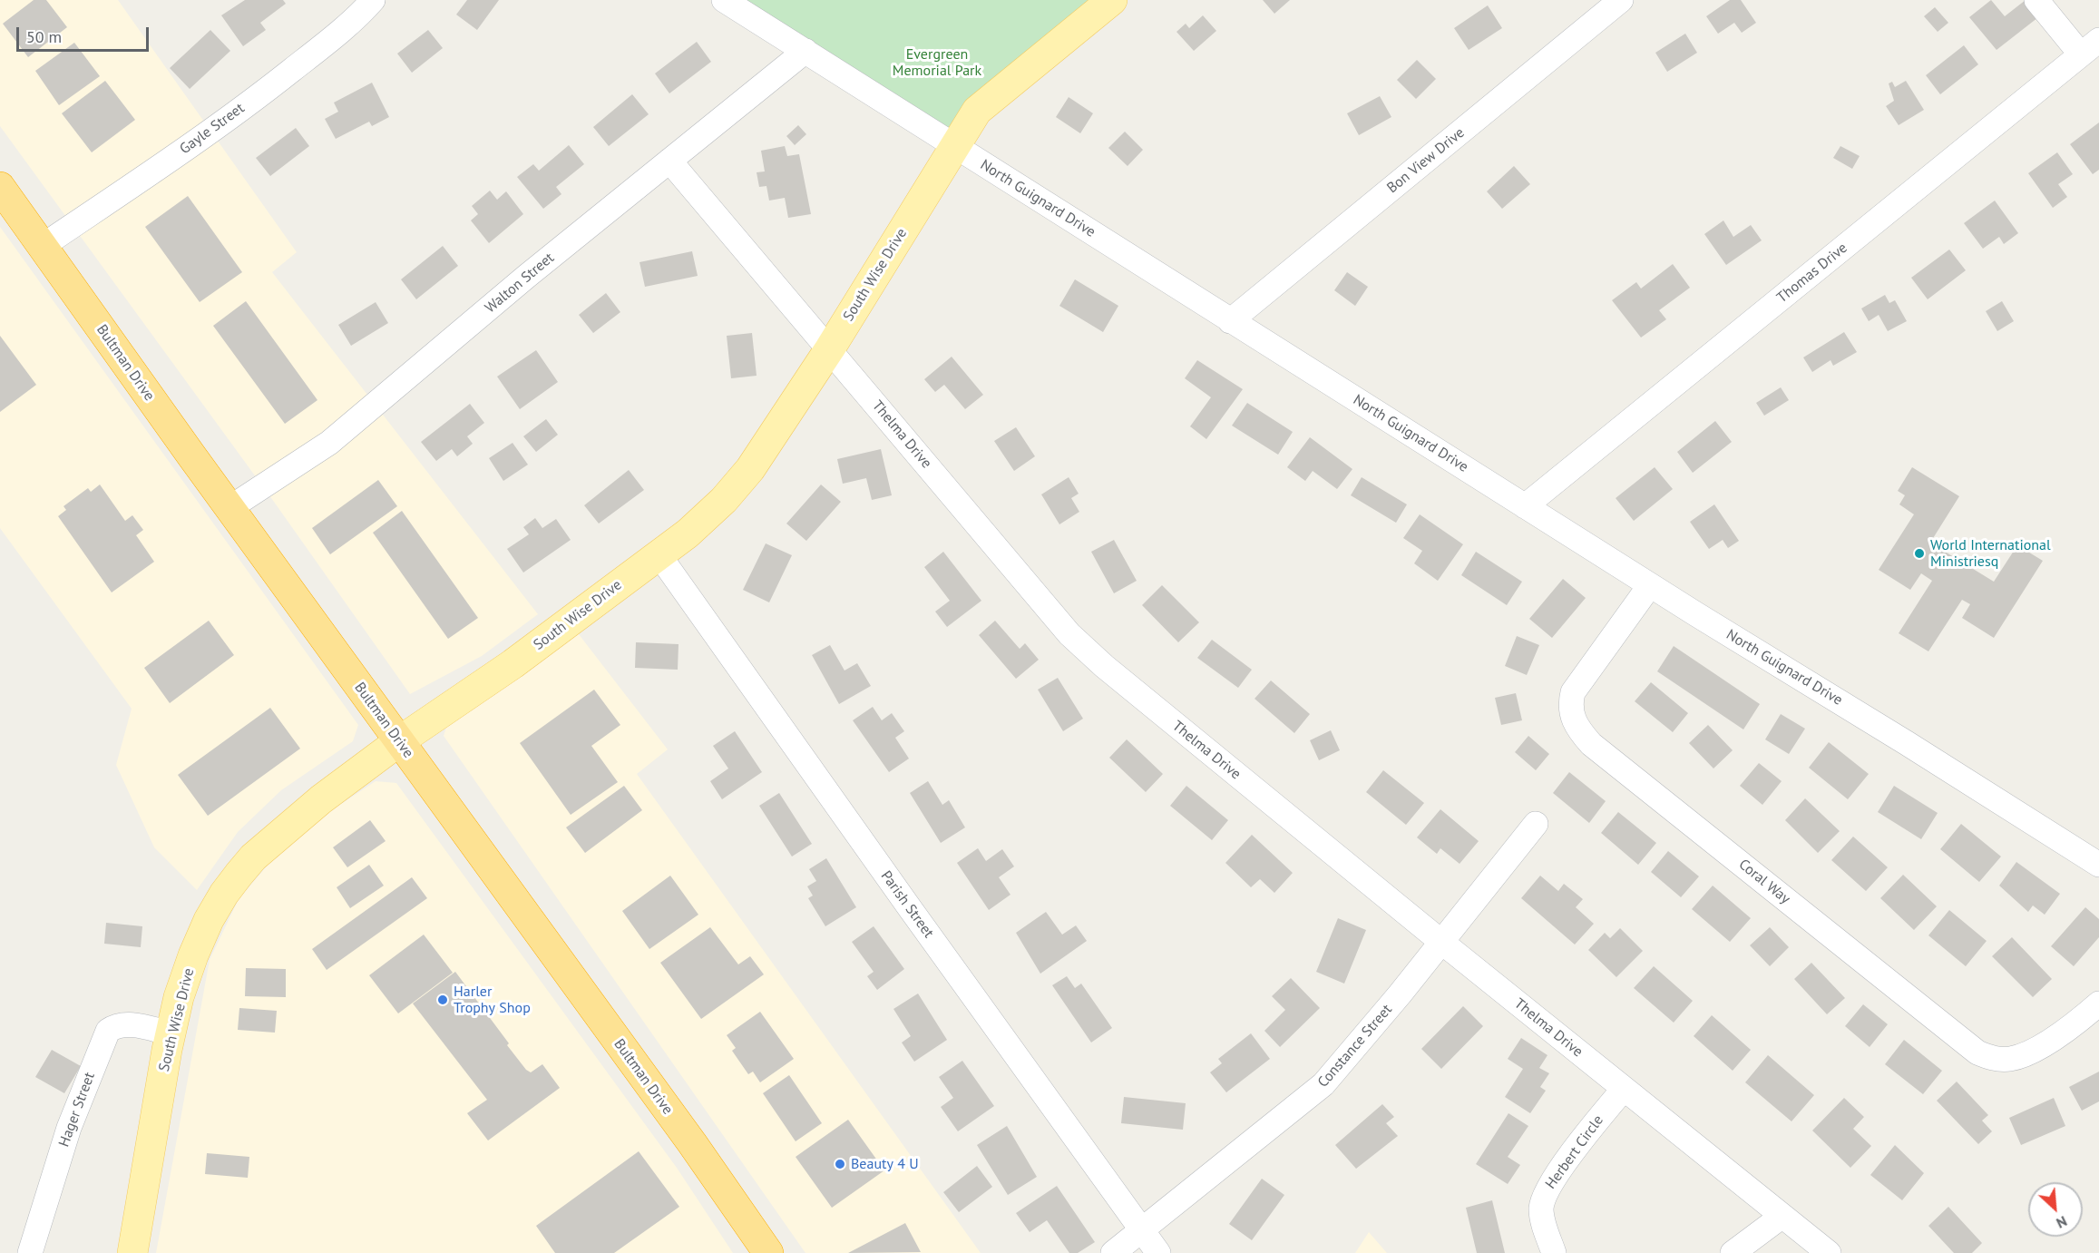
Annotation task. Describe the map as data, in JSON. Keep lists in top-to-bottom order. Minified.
{"streets":{"highway":["Bultman Drive"],"main road":["South Wise Drive"],"street":["Gayle Street","Bon View Drive","North Guignard Drive","Thomas Drive","Walton Street","Thelma Drive","Coral Way","Parish Street","Constance Street","Hager Street","Herbert Circle"]},"crossings":[["Gayle Street","Bultman Drive"],["Bon View Drive","North Guignard Drive"],["North Guignard Drive","Thomas Drive"],["North Guignard Drive","South Wise Drive"],["North Guignard Drive","Walton Street"],["North Guignard Drive","Coral Way"],["South Wise Drive","Bultman Drive"],["South Wise Drive","Thelma Drive"],["South Wise Drive","Parish Street"],["South Wise Drive","Hager Street"],["Walton Street","Bultman Drive"],["Walton Street","Thelma Drive"],["Thelma Drive","Constance Street"],["Thelma Drive","Herbert Circle"],["Parish Street","Constance Street"]],"parks":["Evergreen Memorial Park"],"places":["World International Ministriesq","Harler Trophy Shop","Beauty 4 U"],"scale_bar":"50 m","north":"bottom right"}
